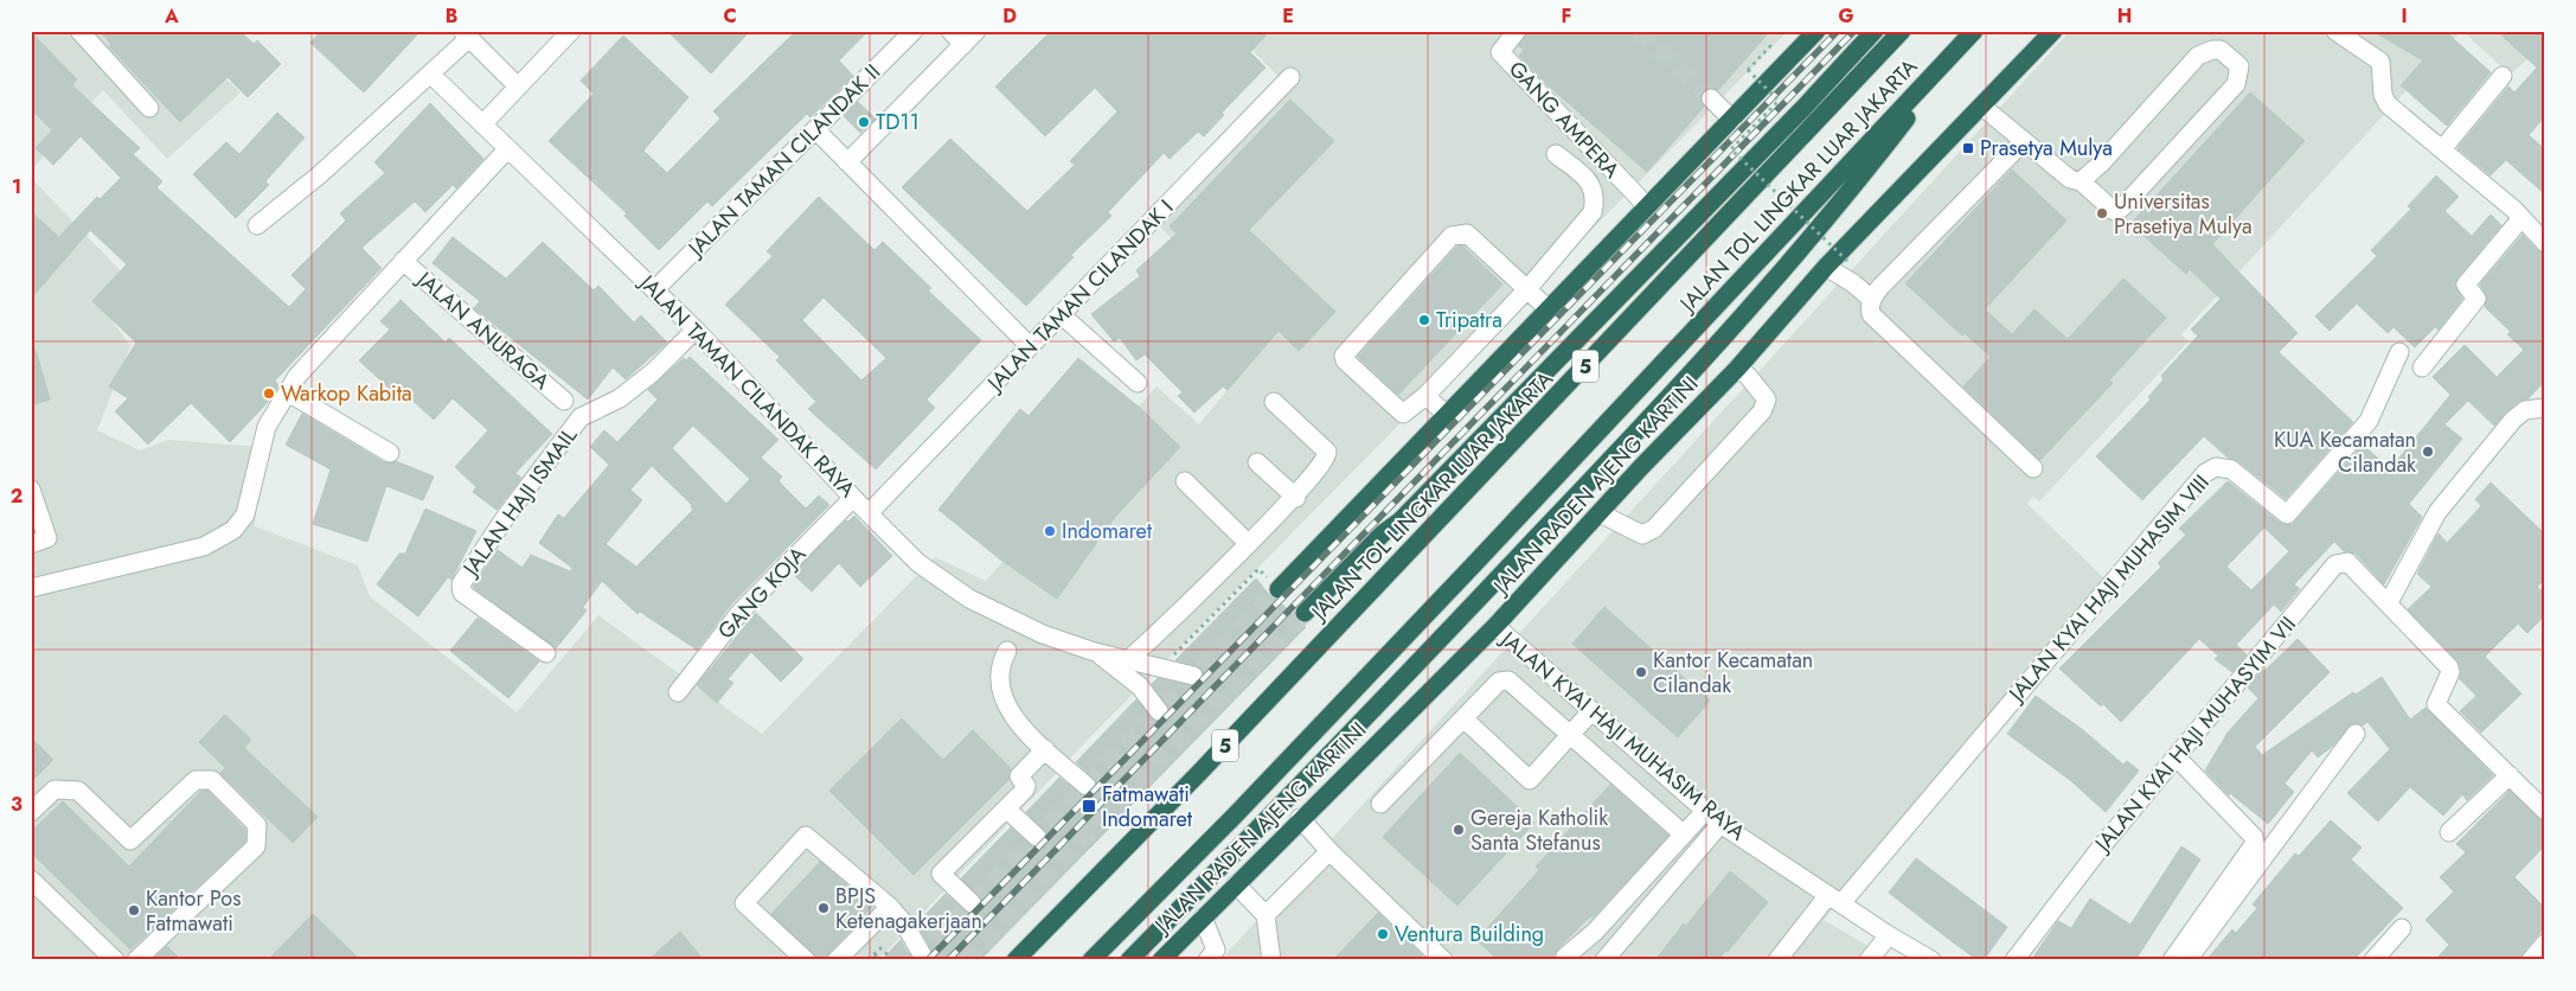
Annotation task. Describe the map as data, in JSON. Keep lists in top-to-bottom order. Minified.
{"streets":{"highway":["JALAN TOL LINGKAR LUAR JAKARTA","5","JALAN RADEN AJENG KARTINI"],"street":["GANG AMPERA","JALAN TAMAN CILANDAK II","JALAN TAMAN CILANDAK I","JALAN ANURAGA","JALAN TAMAN CILANDAK RAYA","JALAN HAJI ISMAIL","JALAN KYAI HAJI MUHASIM VIII","GANG KOJA","JALAN KYAI HAJI MUHASYIM VII","JALAN KYAI HAJI MUHASIM RAYA"]},"crossings":[["JALAN TAMAN CILANDAK II","JALAN TAMAN CILANDAK RAYA"],["JALAN TAMAN CILANDAK I","JALAN TAMAN CILANDAK RAYA"],["JALAN ANURAGA","JALAN TAMAN CILANDAK RAYA"],["JALAN TAMAN CILANDAK RAYA","JALAN HAJI ISMAIL"],["JALAN TAMAN CILANDAK RAYA","GANG KOJA"],["JALAN RADEN AJENG KARTINI","JALAN KYAI HAJI MUHASIM RAYA"],["JALAN KYAI HAJI MUHASIM VIII","JALAN KYAI HAJI MUHASIM RAYA"]],"places":{"other":["TD11","Universitas Prasetiya Mulya","Tripatra","Warkop Kabita","KUA Kecamatan Cilandak","Indomaret","Kantor Kecamatan Cilandak","Gereja Katholik Santa Stefanus","BPJS Ketenagakerjaan","Kantor Pos Fatmawati","Ventura Building"],"transit":["Prasetya Mulya","Fatmawati Indomaret"]},"grid":{"columns":["A","B","C","D","E","F","G","H","I"],"rows":["1","2","3"]}}
